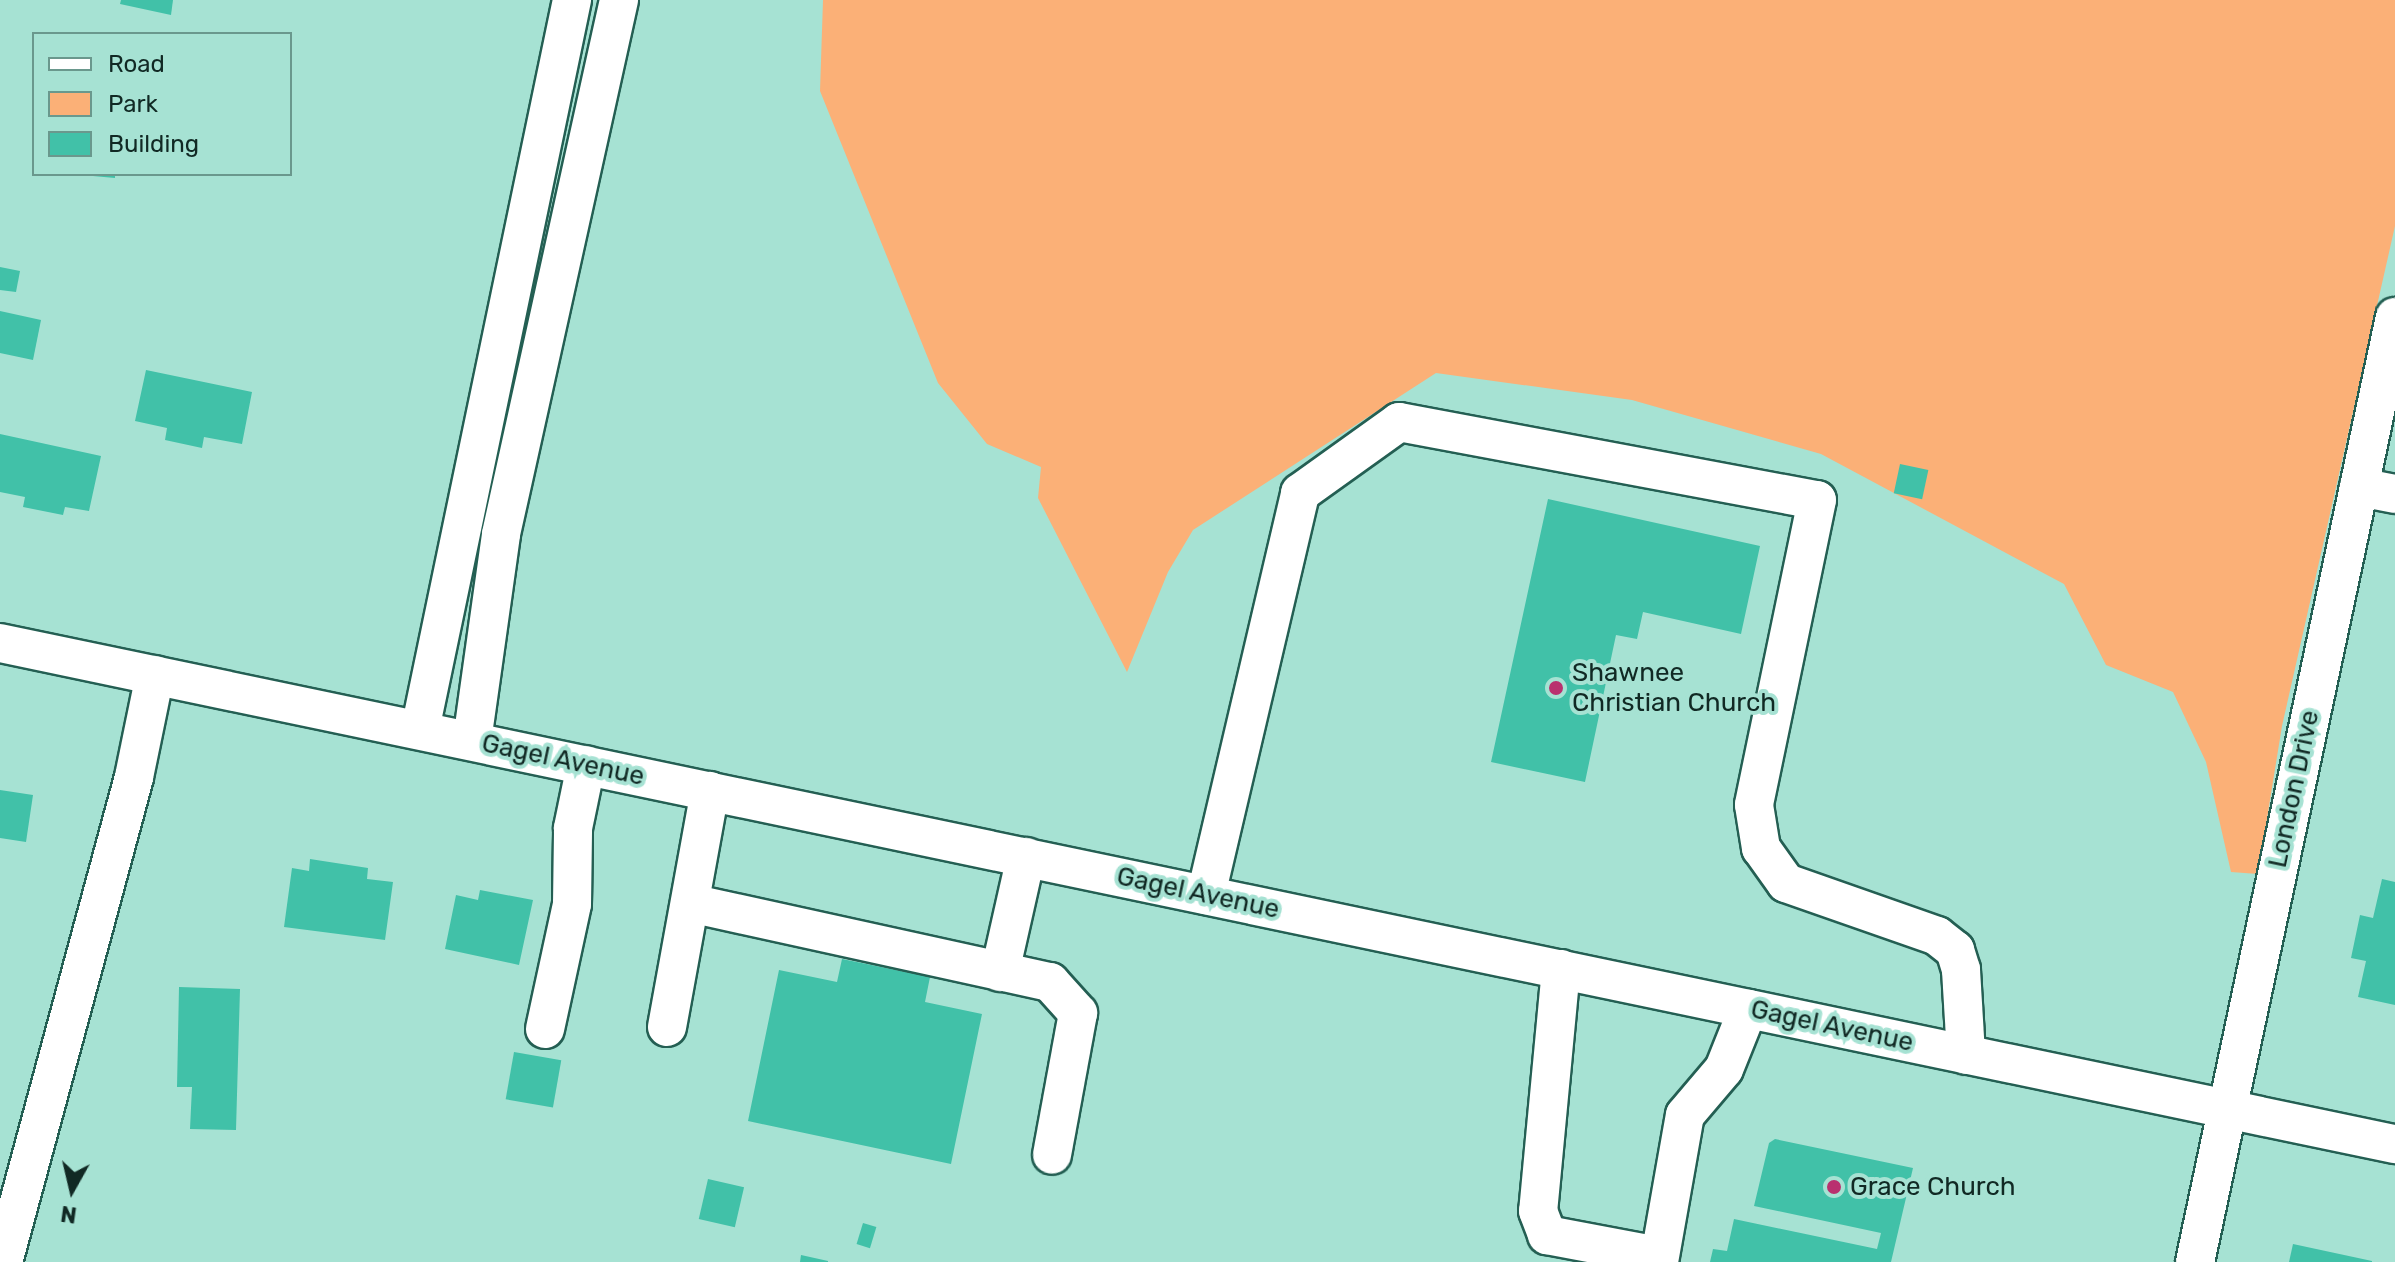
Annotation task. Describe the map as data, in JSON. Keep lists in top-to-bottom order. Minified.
{"streets":{"street":["Gagel Avenue","London Drive"]},"crossings":[["Gagel Avenue","London Drive"]],"places":["Shawnee Christian Church","Grace Church"],"legend":["Road","Park","Building"],"north":"bottom"}
